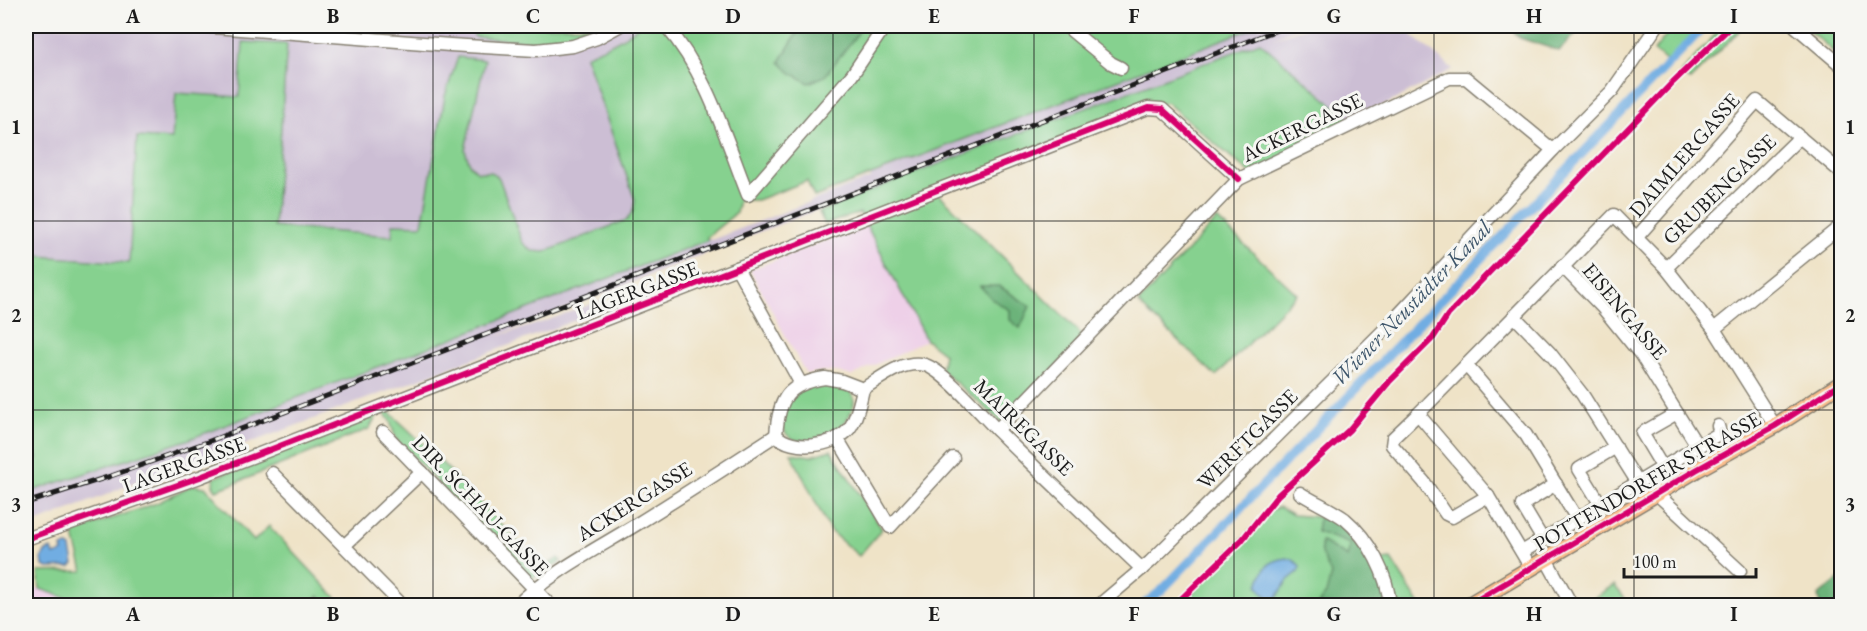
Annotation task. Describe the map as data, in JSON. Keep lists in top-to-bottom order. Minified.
{"streets":{"main road":["POTTENDORFER STRASSE"],"street":["ACKERGASSE","DAIMLERGASSE","GRUBENGASSE","LAGERGASSE","EISENGASSE","MAIREGASSE","WERFTGASSE","DIR. SCHAU-GASSE"]},"crossings":[["ACKERGASSE","LAGERGASSE"],["ACKERGASSE","MAIREGASSE"],["ACKERGASSE","WERFTGASSE"],["ACKERGASSE","DIR. SCHAU-GASSE"],["DAIMLERGASSE","GRUBENGASSE"],["DAIMLERGASSE","EISENGASSE"],["EISENGASSE","POTTENDORFER STRASSE"],["MAIREGASSE","WERFTGASSE"]],"water":["Wiener Neustädter Kanal"],"scale_bar":"100 m","grid":{"columns":["A","B","C","D","E","F","G","H","I"],"rows":["1","2","3"]}}
